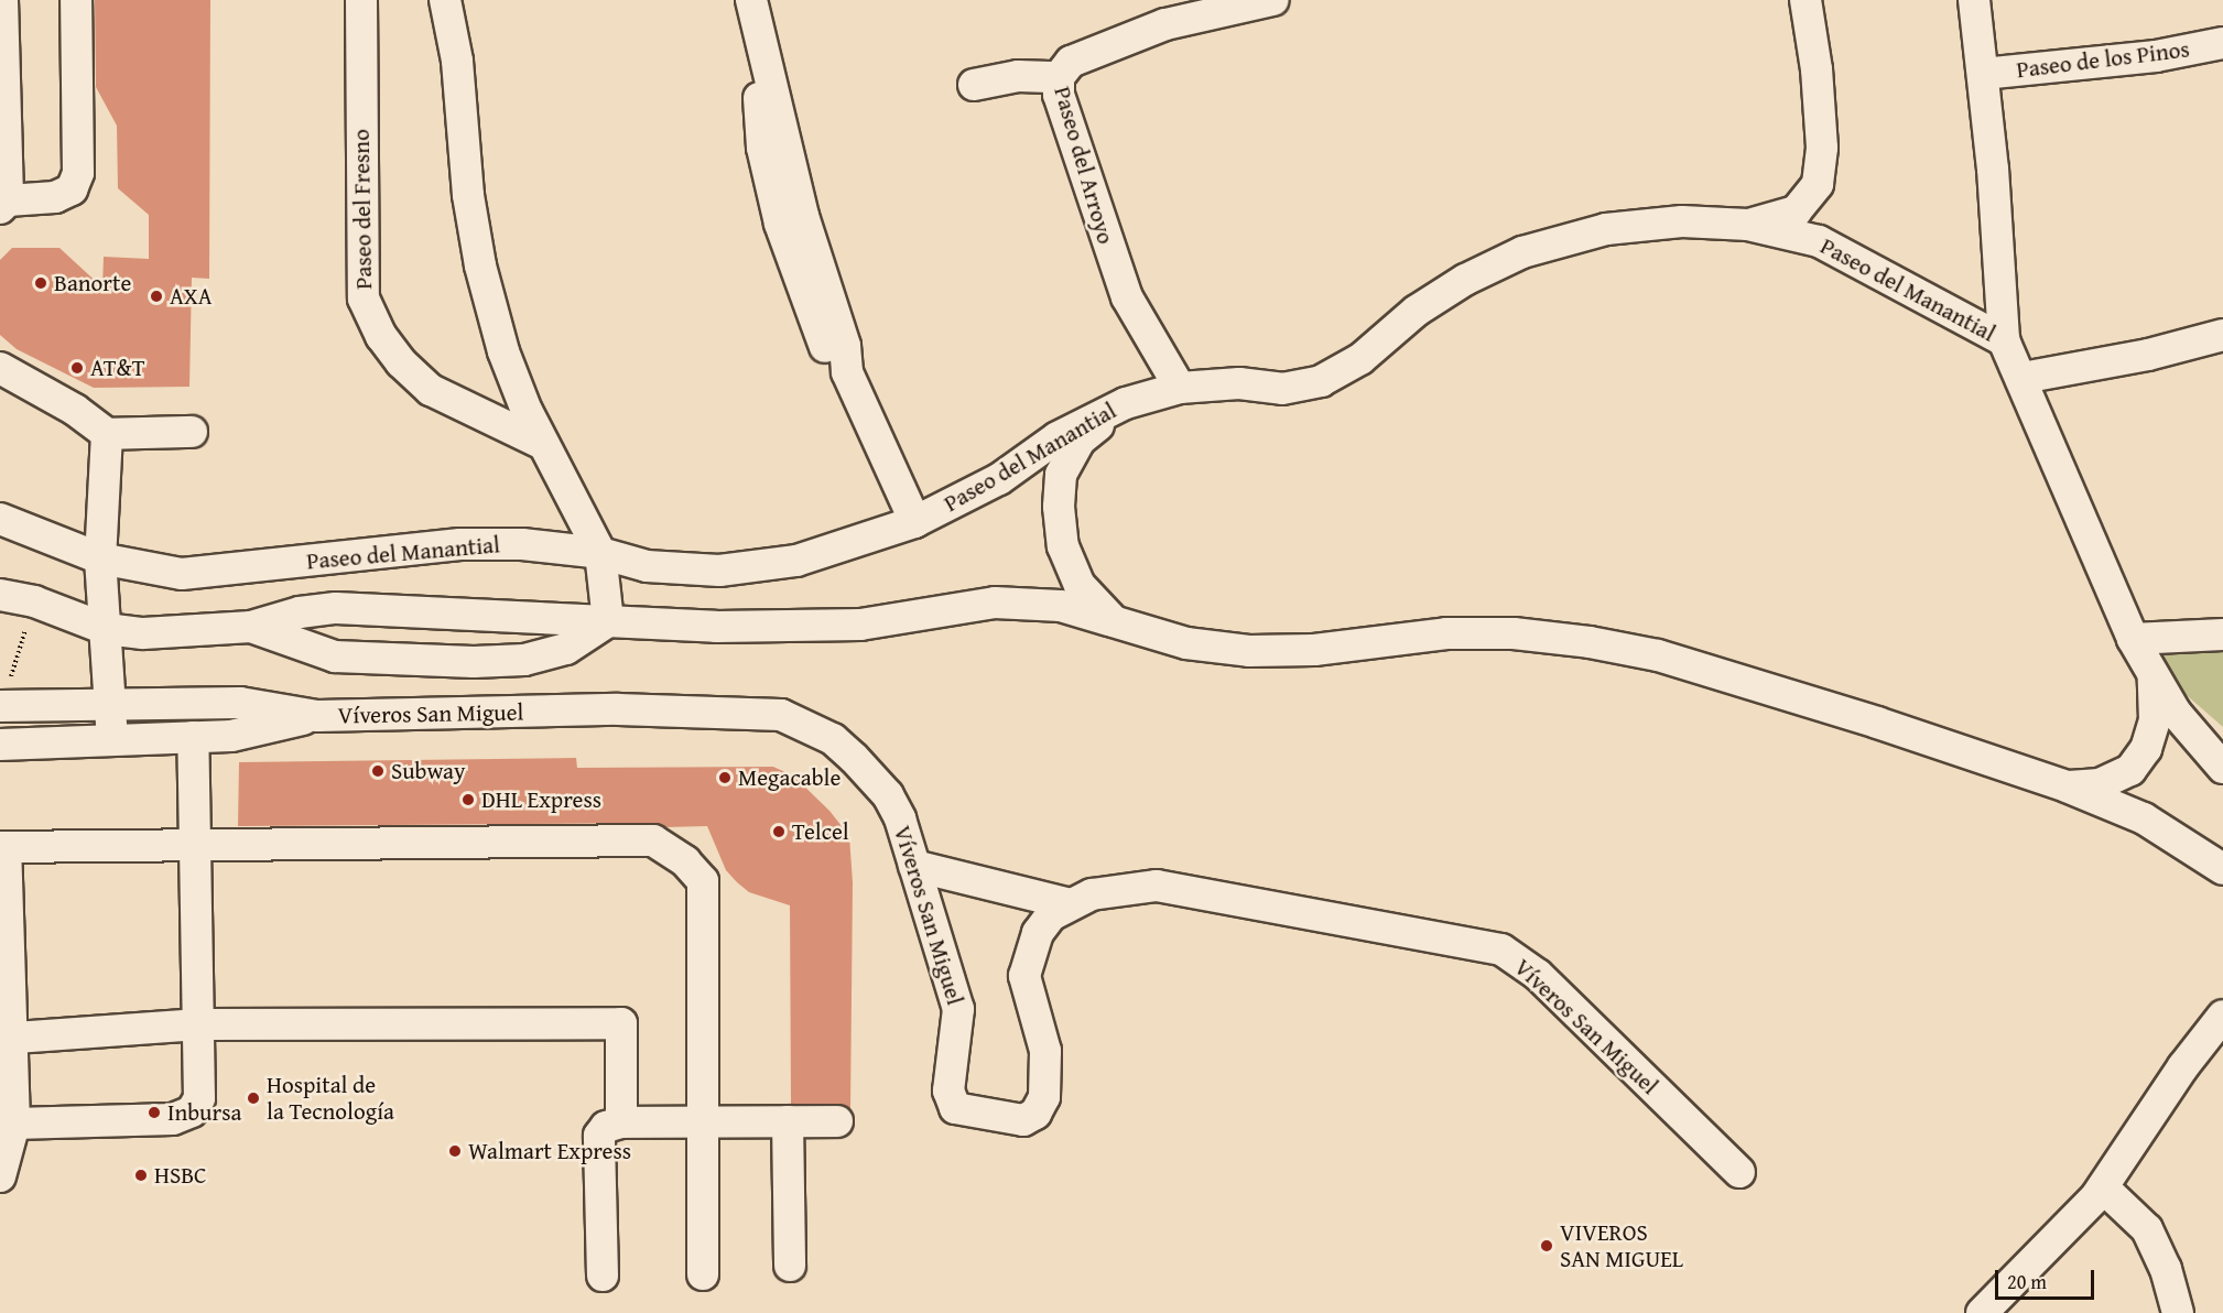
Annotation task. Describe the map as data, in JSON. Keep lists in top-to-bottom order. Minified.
{"streets":{"street":["Paseo de los Pinos","Paseo del Arroyo","Paseo del Fresno","Paseo del Manantial","Víveros San Miguel"]},"crossings":[["Paseo del Arroyo","Paseo del Manantial"]],"places":["Banorte","AXA","AT&T","Subway","Megacable","DHL Express","Telcel","Hospital de la Tecnología","Inbursa","Walmart Express","HSBC","VIVEROS SAN MIGUEL"],"scale_bar":"20 m"}
